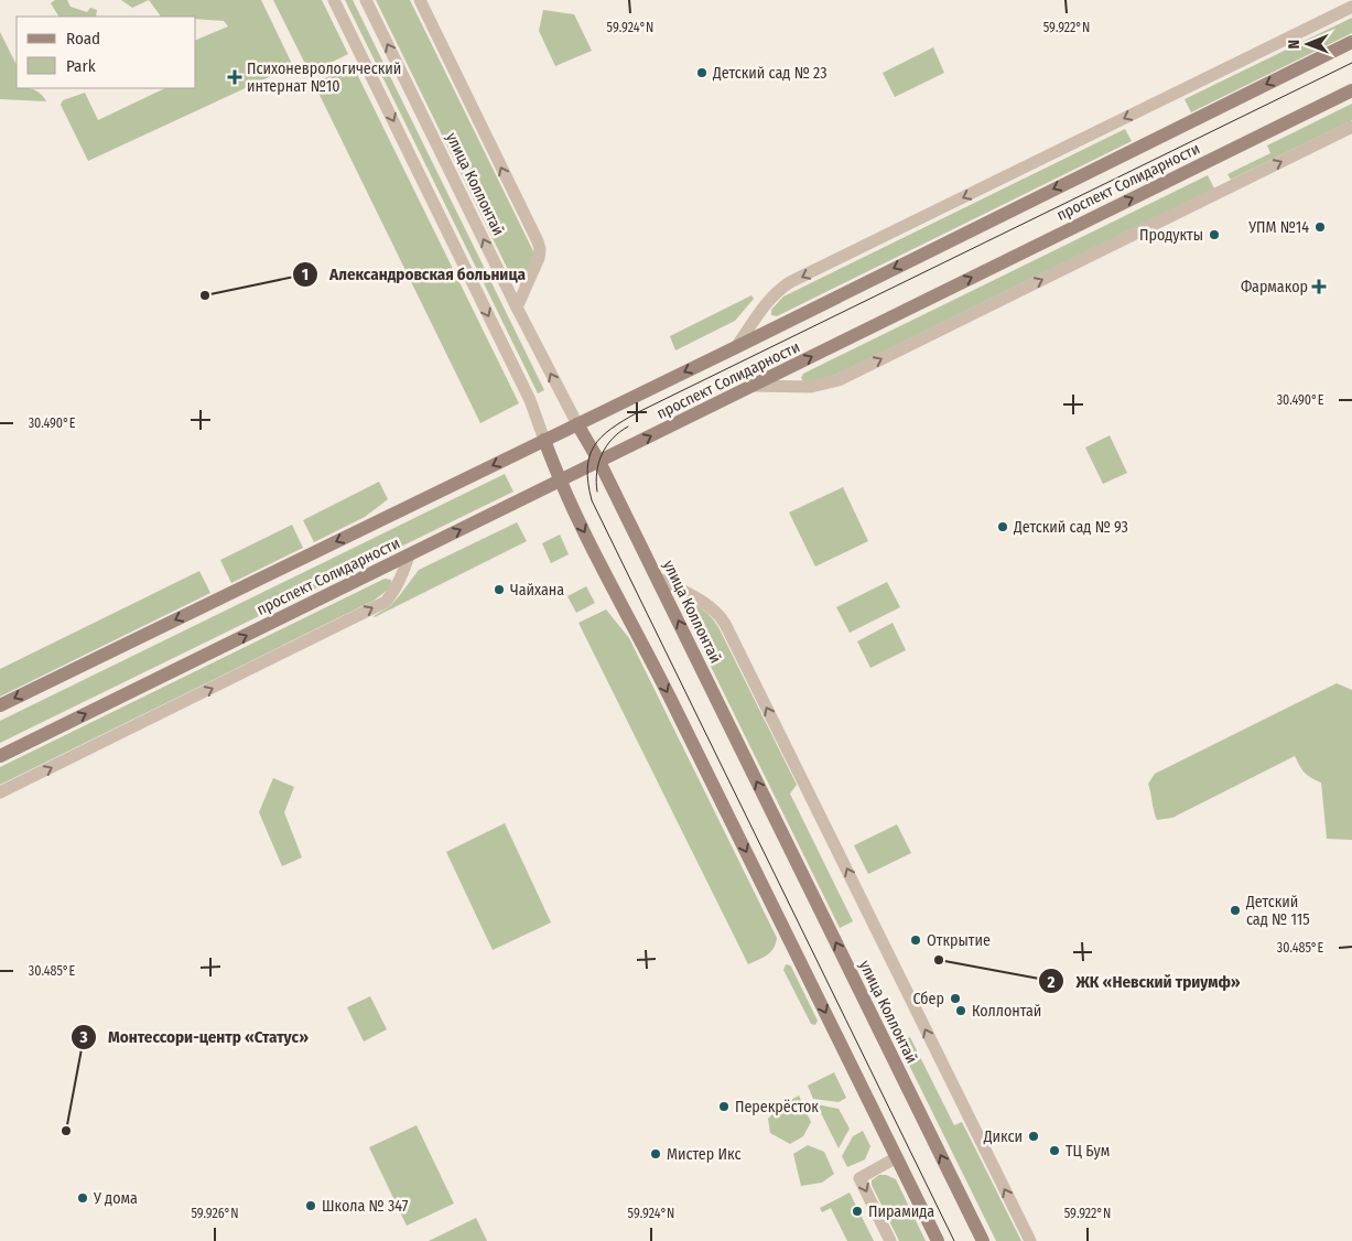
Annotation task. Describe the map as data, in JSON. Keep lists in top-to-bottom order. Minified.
{"streets":{"main road":["проспект Солидарности","улица Коллонтай"]},"crossings":[["проспект Солидарности","улица Коллонтай"]],"places":{"other":["Детский сад № 23","УПМ №14","Продукты","Александровская больница","Детский сад № 93","Чайхана","Детский сад № 115","Открытие","ЖК «Невский триумф»","Сбер","Коллонтай","Перекрёсток","Монтессори-центр «Статус»","Дикси","ТЦ Бум","Мистер Икс","У дома","Школа № 347","Пирамида"],"health":["Психоневрологический интернат №10","Фармакор"]},"legend":["Road","Park"],"north":"left","coordinates":["59.924°N","59.922°N","30.490°E","30.485°E","59.926°N"]}
